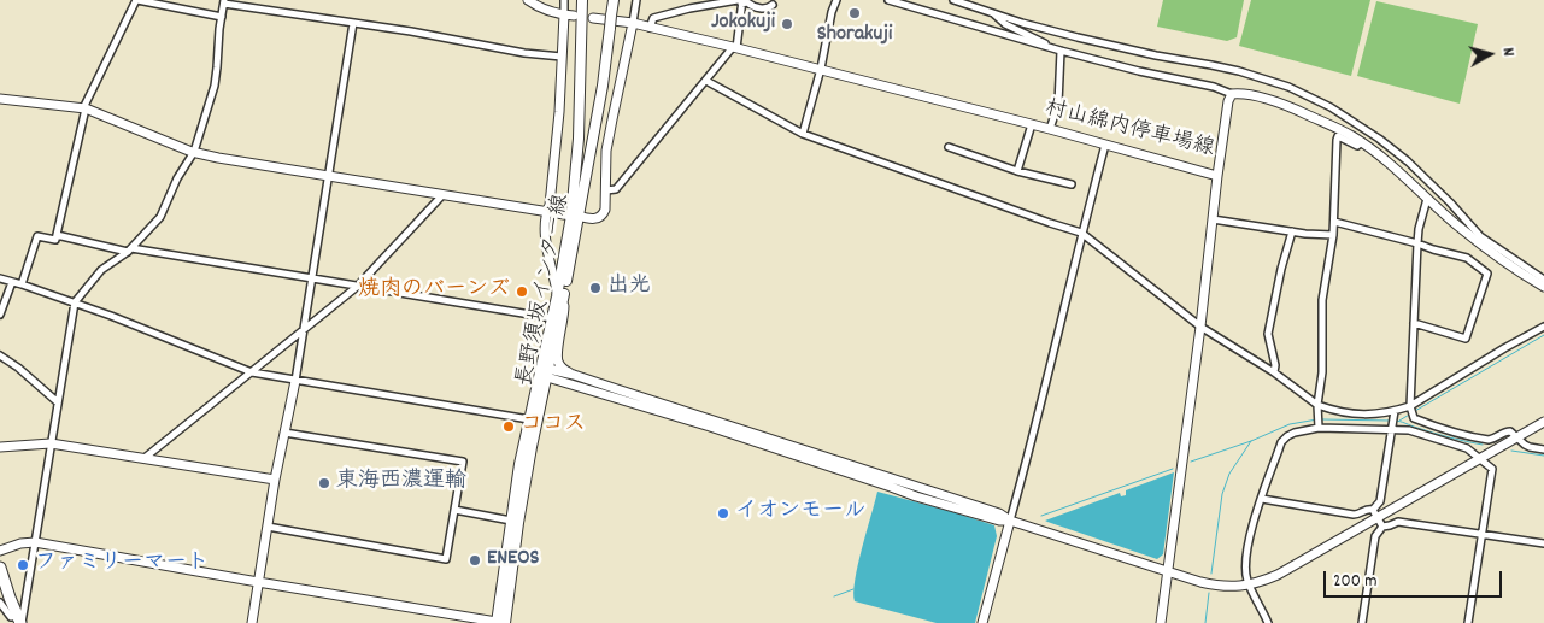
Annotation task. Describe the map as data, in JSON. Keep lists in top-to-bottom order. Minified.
{"streets":{"main road":["長野須坂インター線"],"street":["村山綿内停車場線"]},"places":["Shorakuji","Jokokuji","出光","焼肉のバーンズ","ココス","東海西濃運輸","イオンモール","ENEOS","ファミリーマート"],"scale_bar":"200 m","north":"right"}
